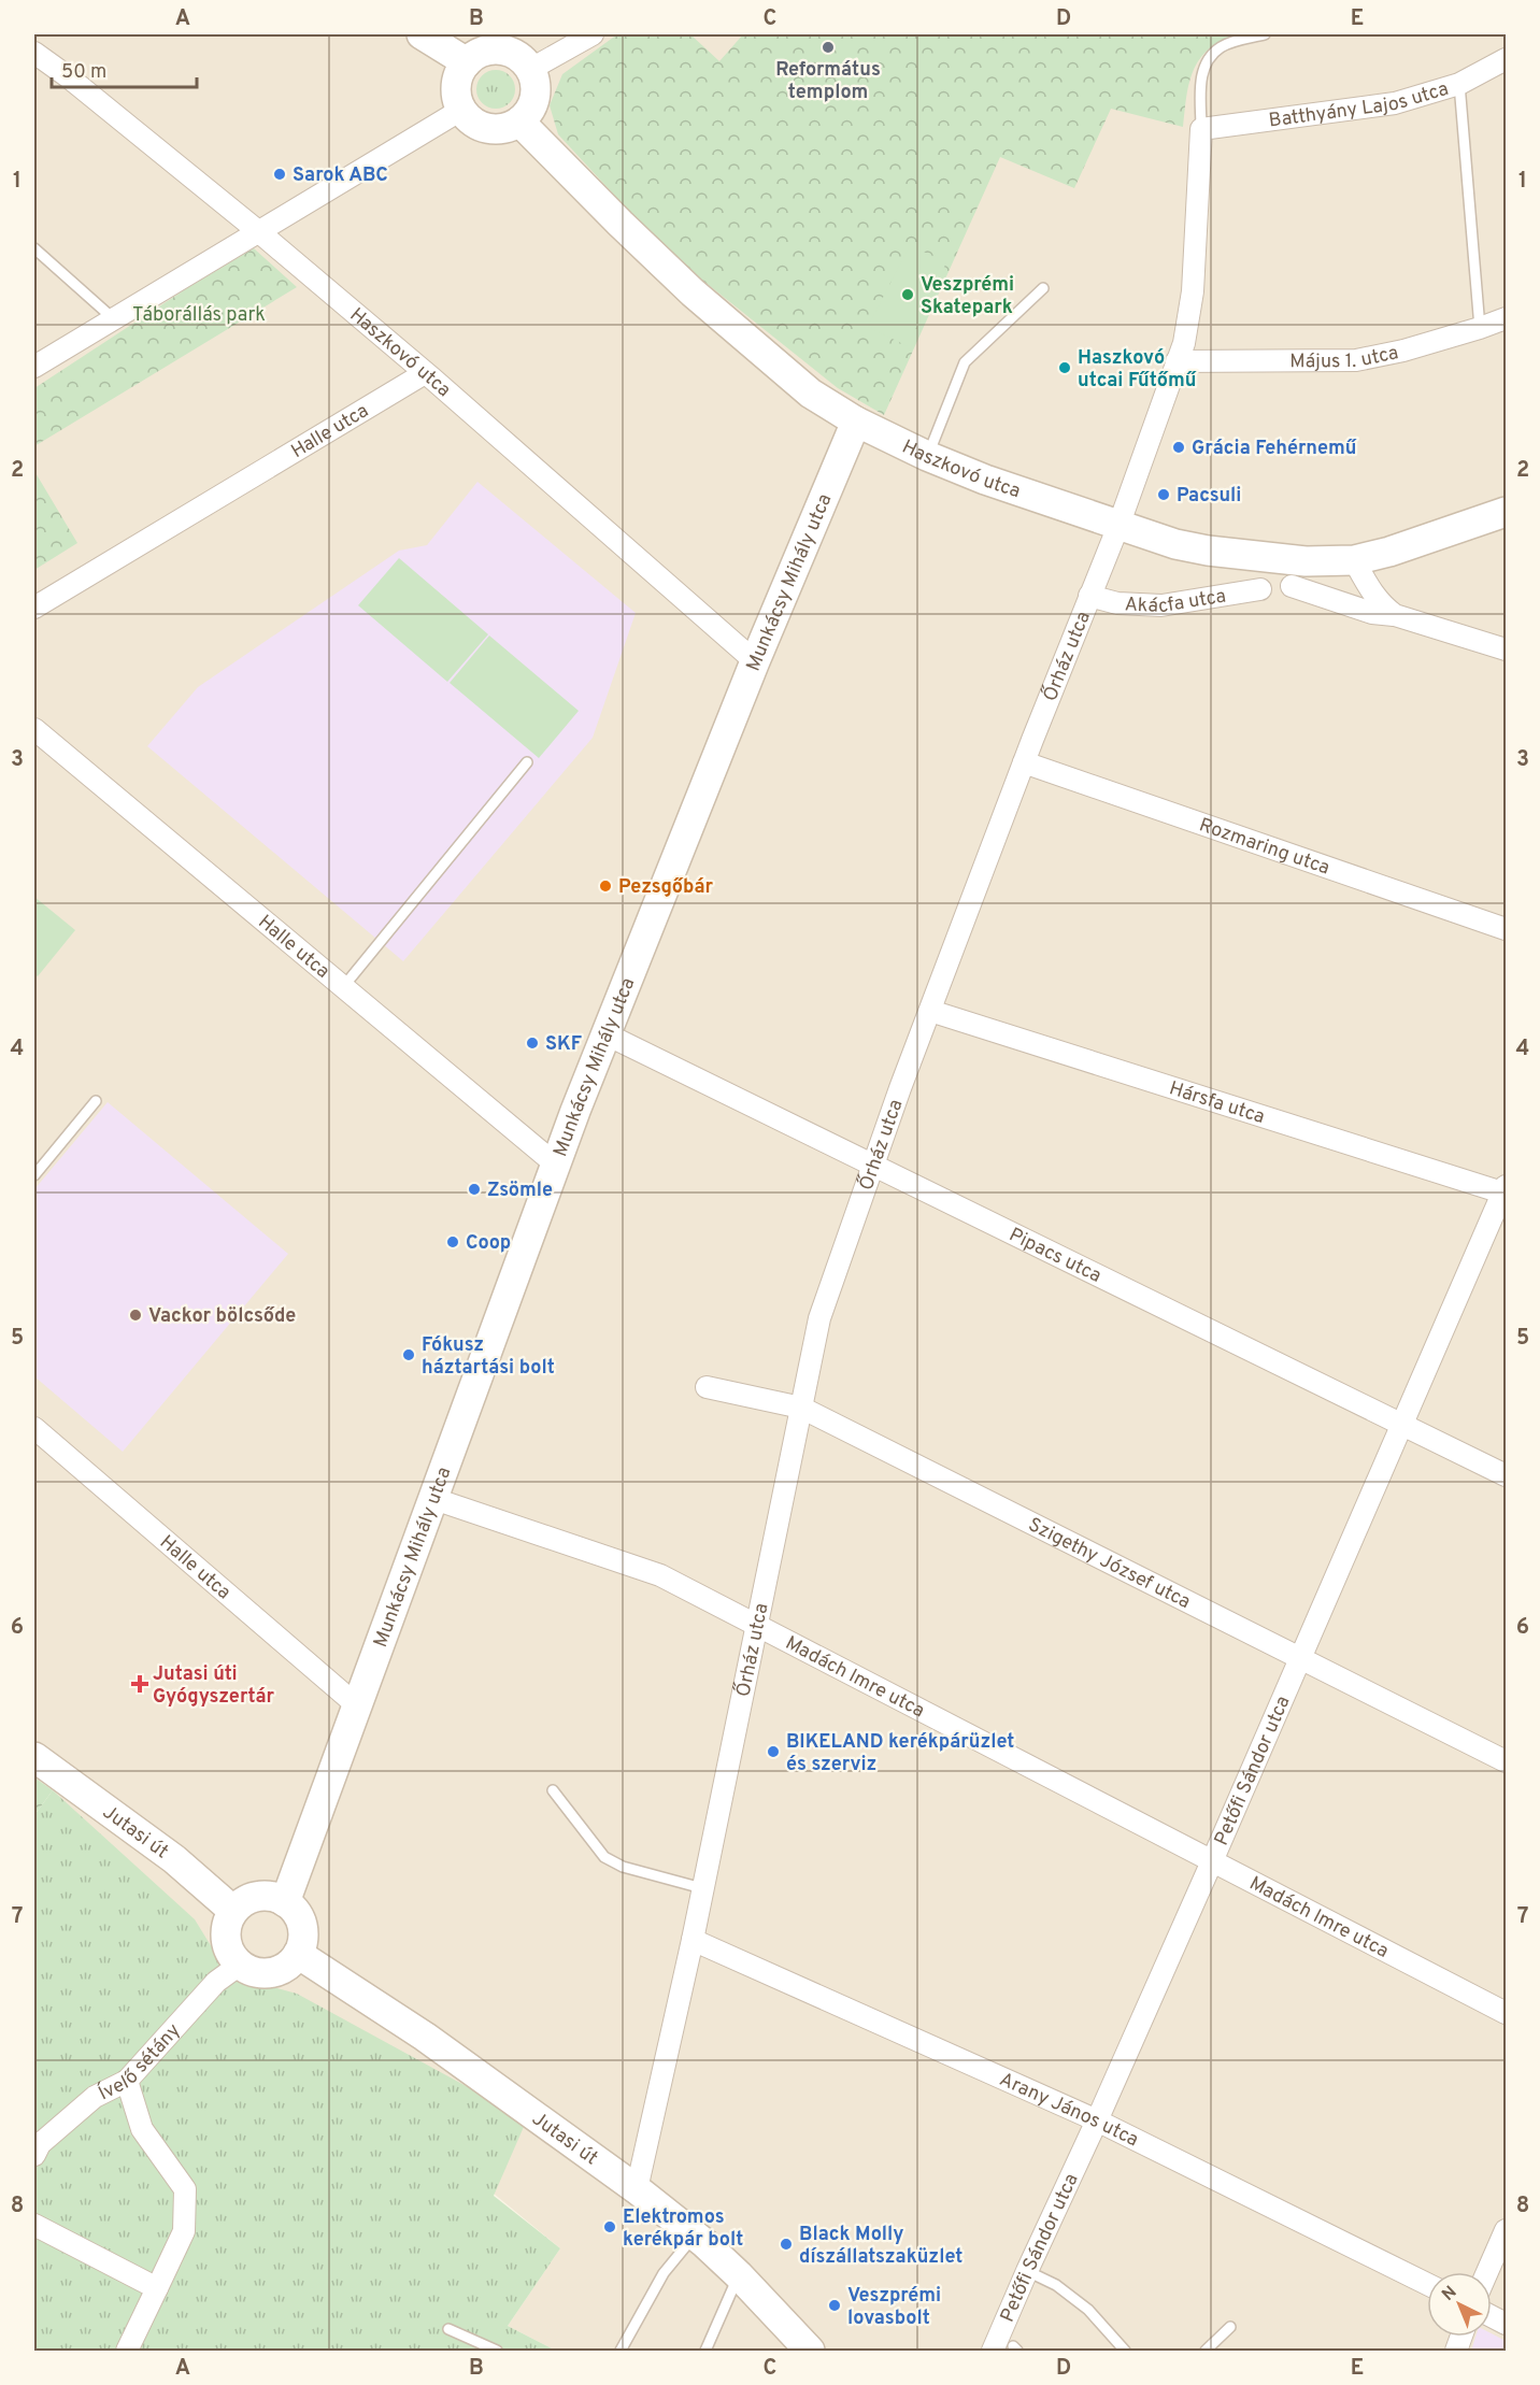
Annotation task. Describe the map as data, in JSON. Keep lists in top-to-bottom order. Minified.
{"streets":{"street":["Batthyány Lajos utca","Haszkovó utca","Május 1. utca","Halle utca","Munkácsy Mihály utca","Akácfa utca","Őrház utca","Rozmaring utca","Hársfa utca","Pipacs utca","Szigethy József utca","Madách Imre utca","Petőfi Sándor utca","Jutasi út","Ívelő sétány","Arany János utca"]},"crossings":[["Batthyány Lajos utca","Őrház utca"],["Haszkovó utca","Halle utca"],["Haszkovó utca","Munkácsy Mihály utca"],["Haszkovó utca","Őrház utca"],["Május 1. utca","Őrház utca"],["Halle utca","Munkácsy Mihály utca"],["Munkácsy Mihály utca","Pipacs utca"],["Munkácsy Mihály utca","Madách Imre utca"],["Munkácsy Mihály utca","Jutasi út"],["Munkácsy Mihály utca","Ívelő sétány"],["Akácfa utca","Őrház utca"],["Őrház utca","Rozmaring utca"],["Őrház utca","Hársfa utca"],["Őrház utca","Pipacs utca"],["Őrház utca","Szigethy József utca"],["Őrház utca","Madách Imre utca"],["Őrház utca","Jutasi út"],["Őrház utca","Arany János utca"],["Hársfa utca","Petőfi Sándor utca"],["Pipacs utca","Petőfi Sándor utca"],["Szigethy József utca","Petőfi Sándor utca"],["Madách Imre utca","Petőfi Sándor utca"],["Petőfi Sándor utca","Arany János utca"],["Jutasi út","Ívelő sétány"]],"parks":["Táborállás park"],"places":{"other":["Református templom","Sarok ABC","Veszprémi Skatepark","Haszkovó utcai Fűtőmű","Grácia Fehérnemű","Pacsuli","Pezsgőbár","SKF","Zsömle","Coop","Vackor bölcsőde","Fókusz háztartási bolt","BIKELAND kerékpárüzlet és szerviz","Elektromos kerékpár bolt","Black Molly díszállatszaküzlet","Veszprémi lovasbolt"],"health":["Jutasi úti Gyógyszertár"]},"scale_bar":"50 m","north":"top left","grid":{"columns":["A","B","C","D","E"],"rows":["1","2","3","4","5","6","7","8"]}}
